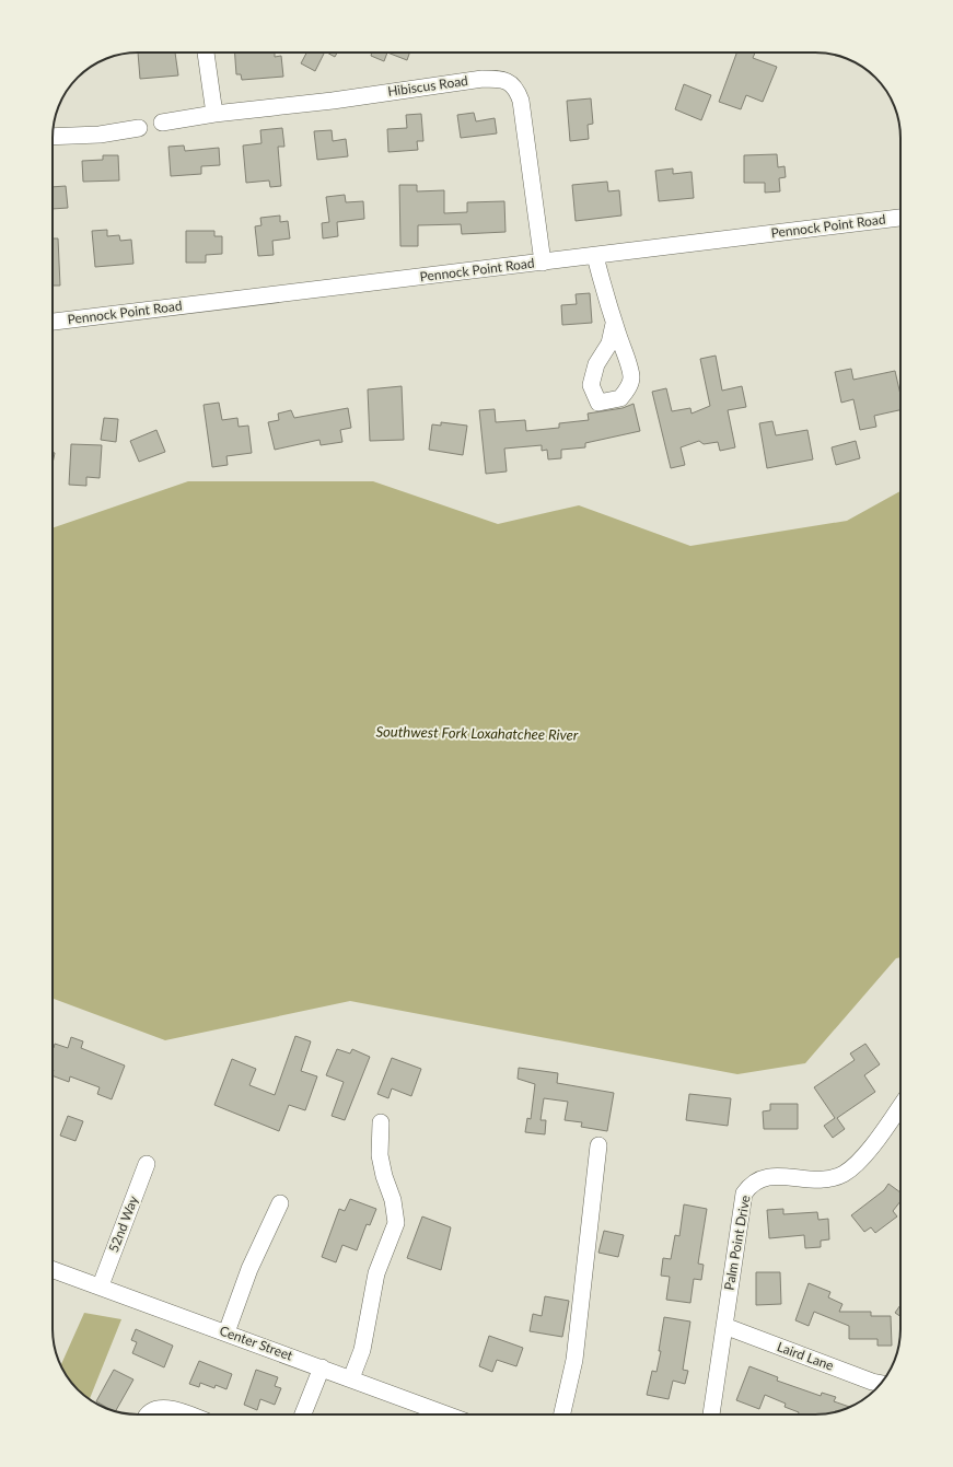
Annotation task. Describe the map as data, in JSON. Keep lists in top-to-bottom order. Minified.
{"streets":{"street":["Hibiscus Road","Pennock Point Road","52nd Way","Palm Point Drive","Center Street","Laird Lane"]},"crossings":[["Hibiscus Road","Pennock Point Road"],["52nd Way","Center Street"],["Palm Point Drive","Laird Lane"]],"water":["Southwest Fork Loxahatchee River"]}
